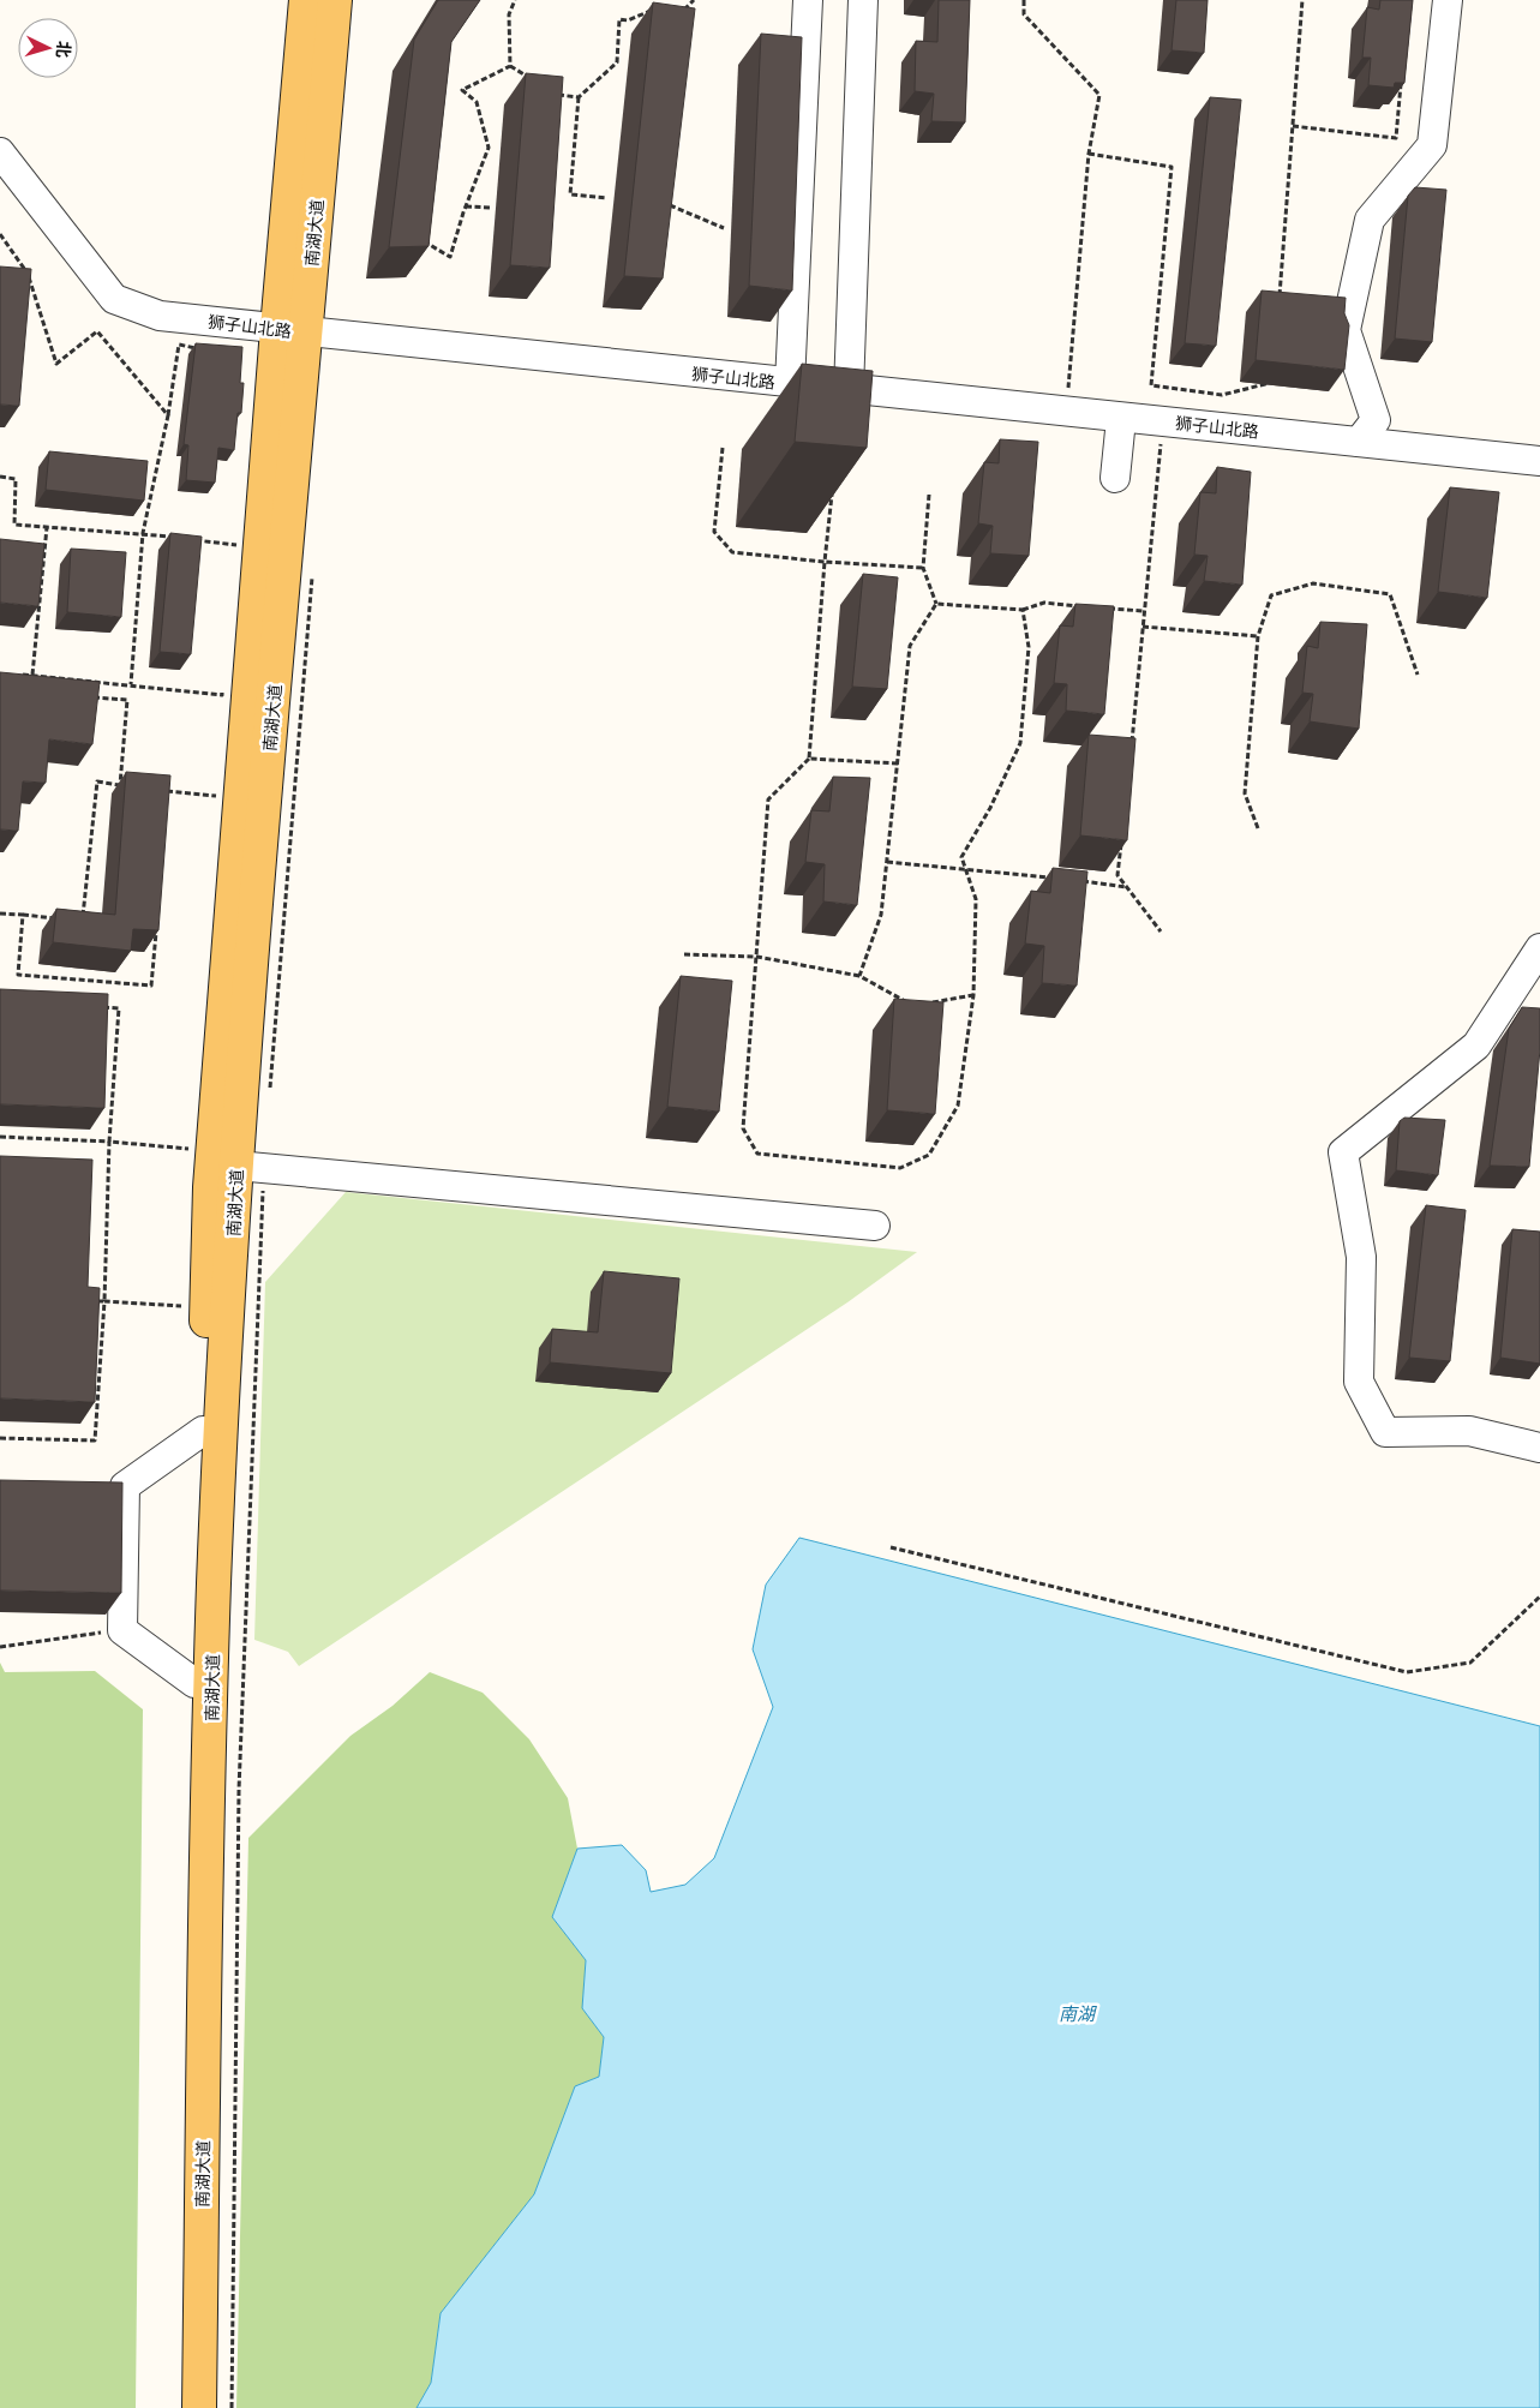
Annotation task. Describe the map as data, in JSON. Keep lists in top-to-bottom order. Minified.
{"streets":{"main road":["南湖大道"],"street":["狮子山北路"]},"crossings":[["南湖大道","狮子山北路"]],"water":["南湖"],"north":"right"}
